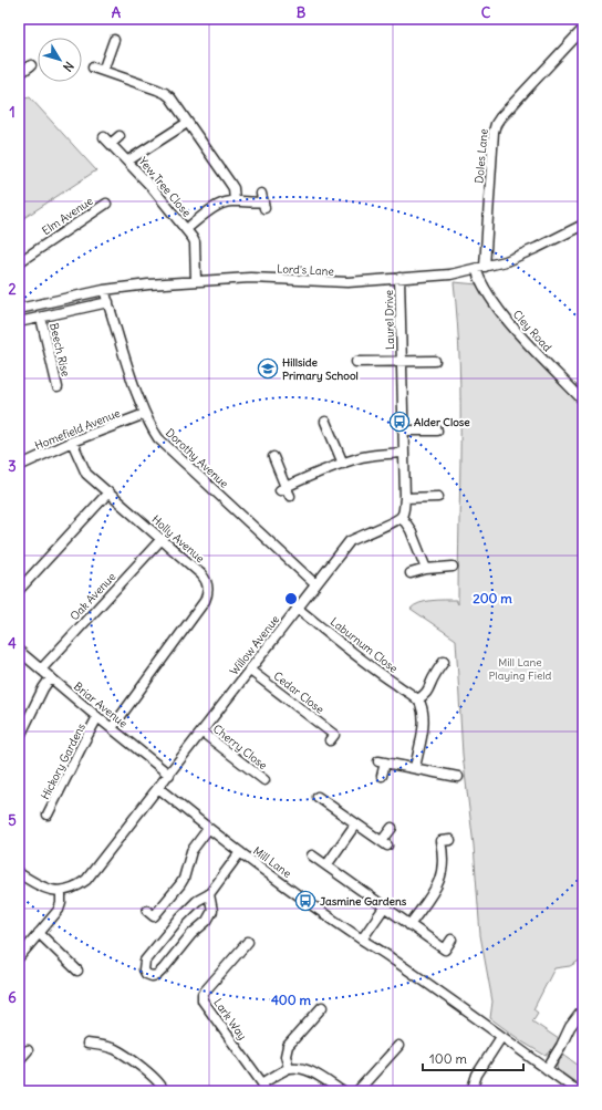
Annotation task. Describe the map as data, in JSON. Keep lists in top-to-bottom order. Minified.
{"streets":{"street":["Doles Lane","Yew Tree Close","Elm Avenue","Lord's Lane","Laurel Drive","Cley Road","Beech Rise","Homefield Avenue","Dorothy Avenue","Holly Avenue","Oak Avenue","Willow Avenue","Laburnum Close","Cedar Close","Briar Avenue","Cherry Close","Hickory Gardens","Mill Lane","Lark Way"]},"crossings":[["Doles Lane","Lord's Lane"],["Doles Lane","Cley Road"],["Yew Tree Close","Lord's Lane"],["Lord's Lane","Laurel Drive"],["Lord's Lane","Cley Road"],["Lord's Lane","Dorothy Avenue"],["Laurel Drive","Willow Avenue"],["Homefield Avenue","Dorothy Avenue"],["Homefield Avenue","Holly Avenue"],["Dorothy Avenue","Willow Avenue"],["Holly Avenue","Oak Avenue"],["Holly Avenue","Briar Avenue"],["Oak Avenue","Briar Avenue"],["Willow Avenue","Laburnum Close"],["Willow Avenue","Cedar Close"],["Willow Avenue","Briar Avenue"],["Willow Avenue","Cherry Close"],["Willow Avenue","Mill Lane"],["Briar Avenue","Hickory Gardens"]],"parks":["Mill Lane Playing Field"],"places":{"school or university":["Hillside Primary School"],"bus stop":["Alder Close","Jasmine Gardens"]},"scale_bar":"100 m","north":"bottom right","grid":{"columns":["A","B","C"],"rows":["1","2","3","4","5","6"]},"rings":["200 m","400 m"]}
